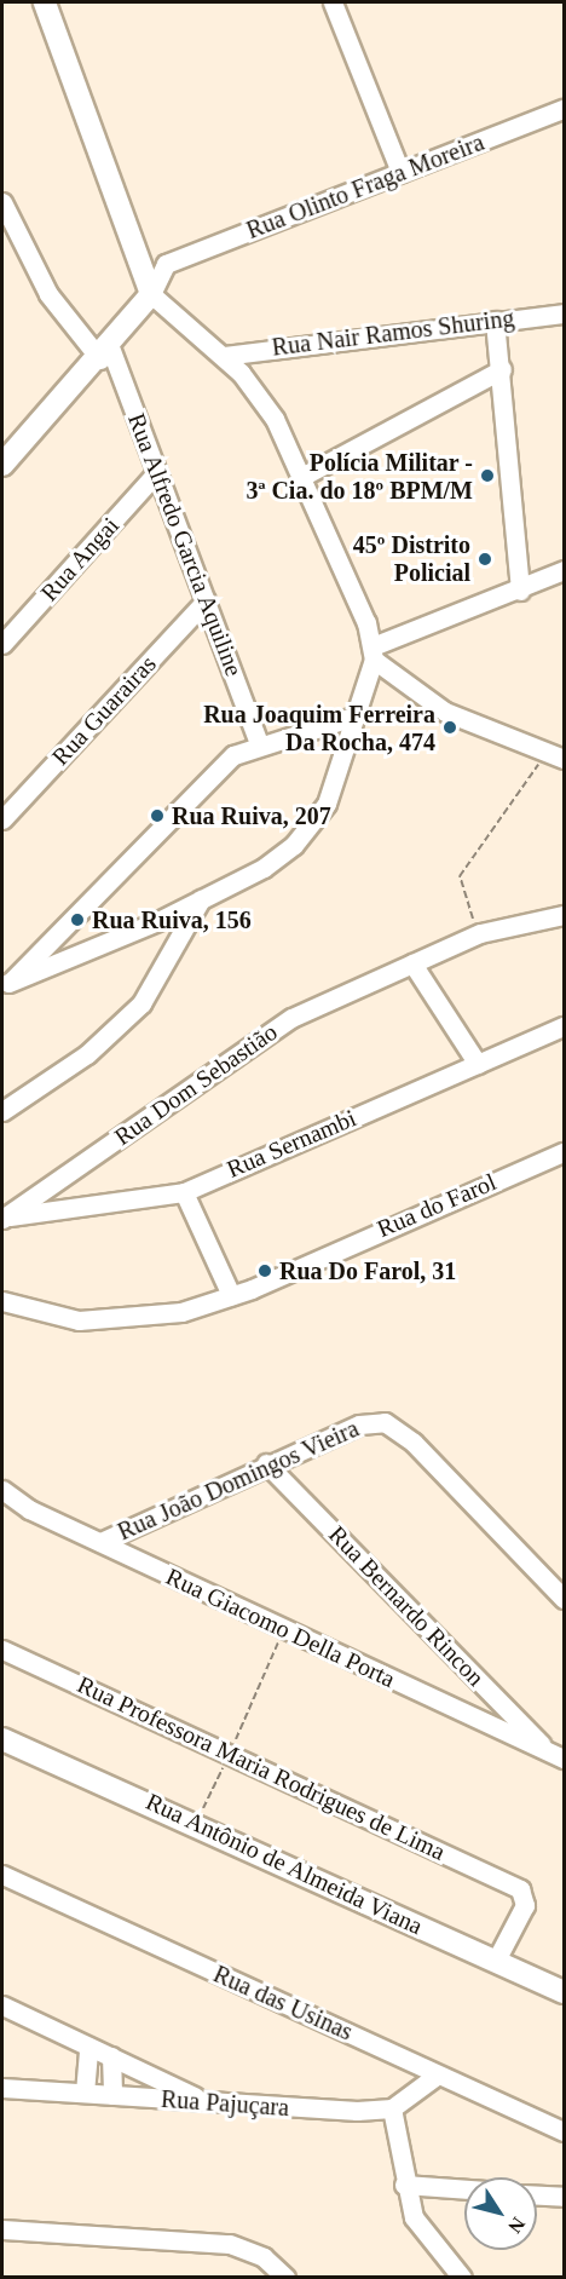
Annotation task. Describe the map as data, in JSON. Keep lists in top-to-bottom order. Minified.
{"streets":{"street":["Rua Olinto Fraga Moreira","Rua Nair Ramos Shuring","Rua Alfredo Garcia Aquiline","Rua Angai","Rua Guarairas","Rua Dom Sebastião","Rua Sernambi","Rua do Farol","Rua João Domingos Vieira","Rua Bernardo Rincon","Rua Giacomo Della Porta","Rua Professora Maria Rodrigues de Lima","Rua Antônio de Almeida Viana","Rua das Usinas","Rua Pajuçara"]},"crossings":[["Rua Alfredo Garcia Aquiline","Rua Angai"],["Rua Alfredo Garcia Aquiline","Rua Guarairas"],["Rua Dom Sebastião","Rua Sernambi"],["Rua João Domingos Vieira","Rua Bernardo Rincon"],["Rua João Domingos Vieira","Rua Giacomo Della Porta"],["Rua Bernardo Rincon","Rua Giacomo Della Porta"],["Rua Professora Maria Rodrigues de Lima","Rua Antônio de Almeida Viana"]],"places":["Polícia Militar - 3ª Cia. do 18º BPM/M","45º Distrito Policial","Rua Joaquim Ferreira Da Rocha, 474","Rua Ruiva, 207","Rua Ruiva, 156","Rua Do Farol, 31"],"north":"bottom right"}
